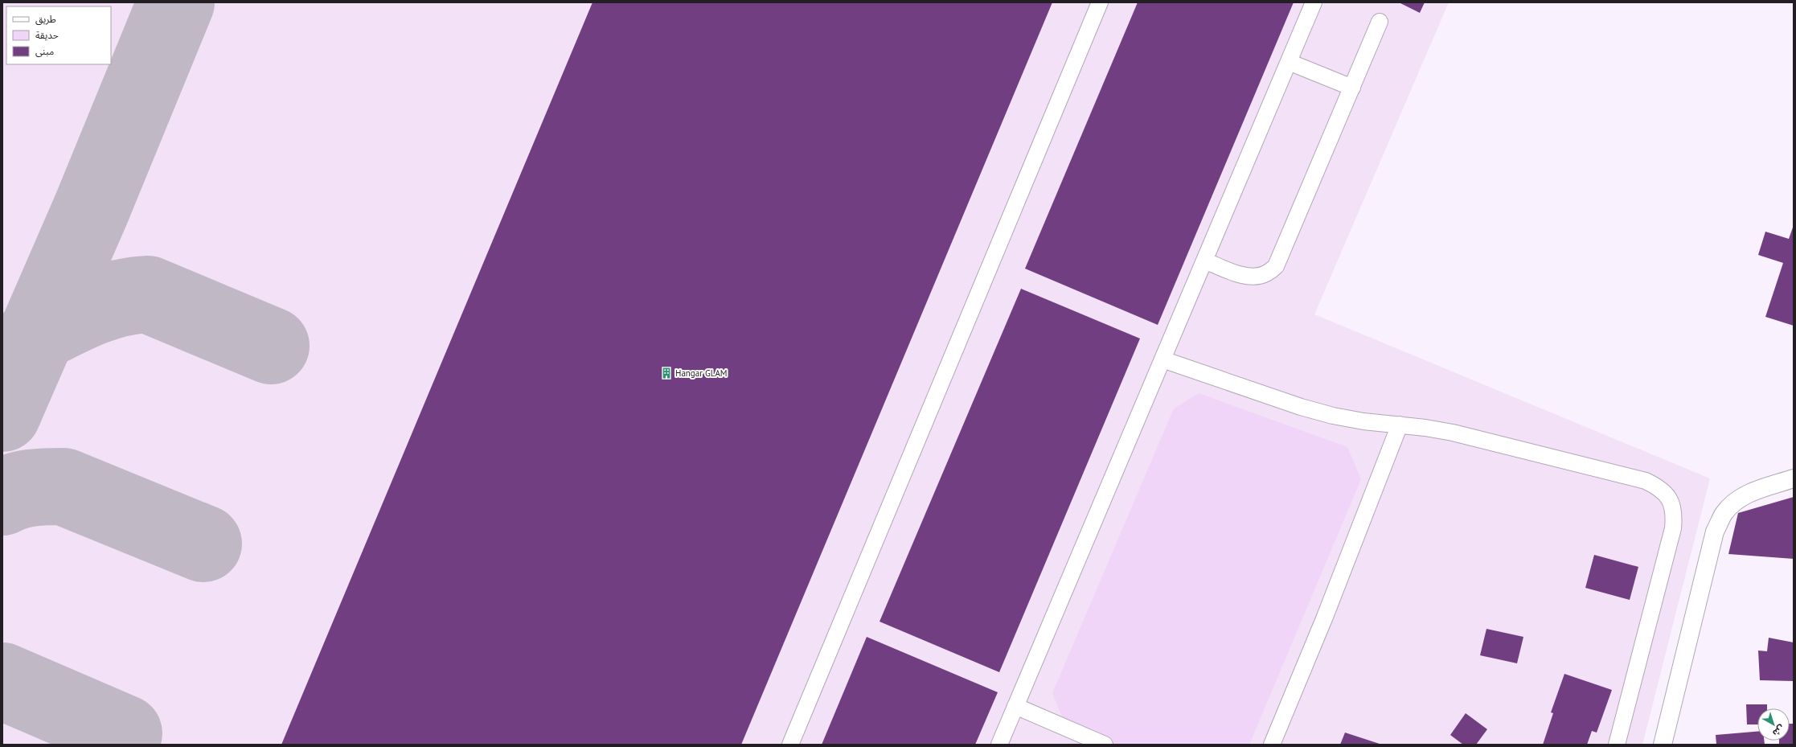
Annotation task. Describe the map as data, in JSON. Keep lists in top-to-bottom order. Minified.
{"places":{"building":["Hangar GLAM"]},"legend":["طريق","حديقة","مبنى"],"north":"bottom right"}
